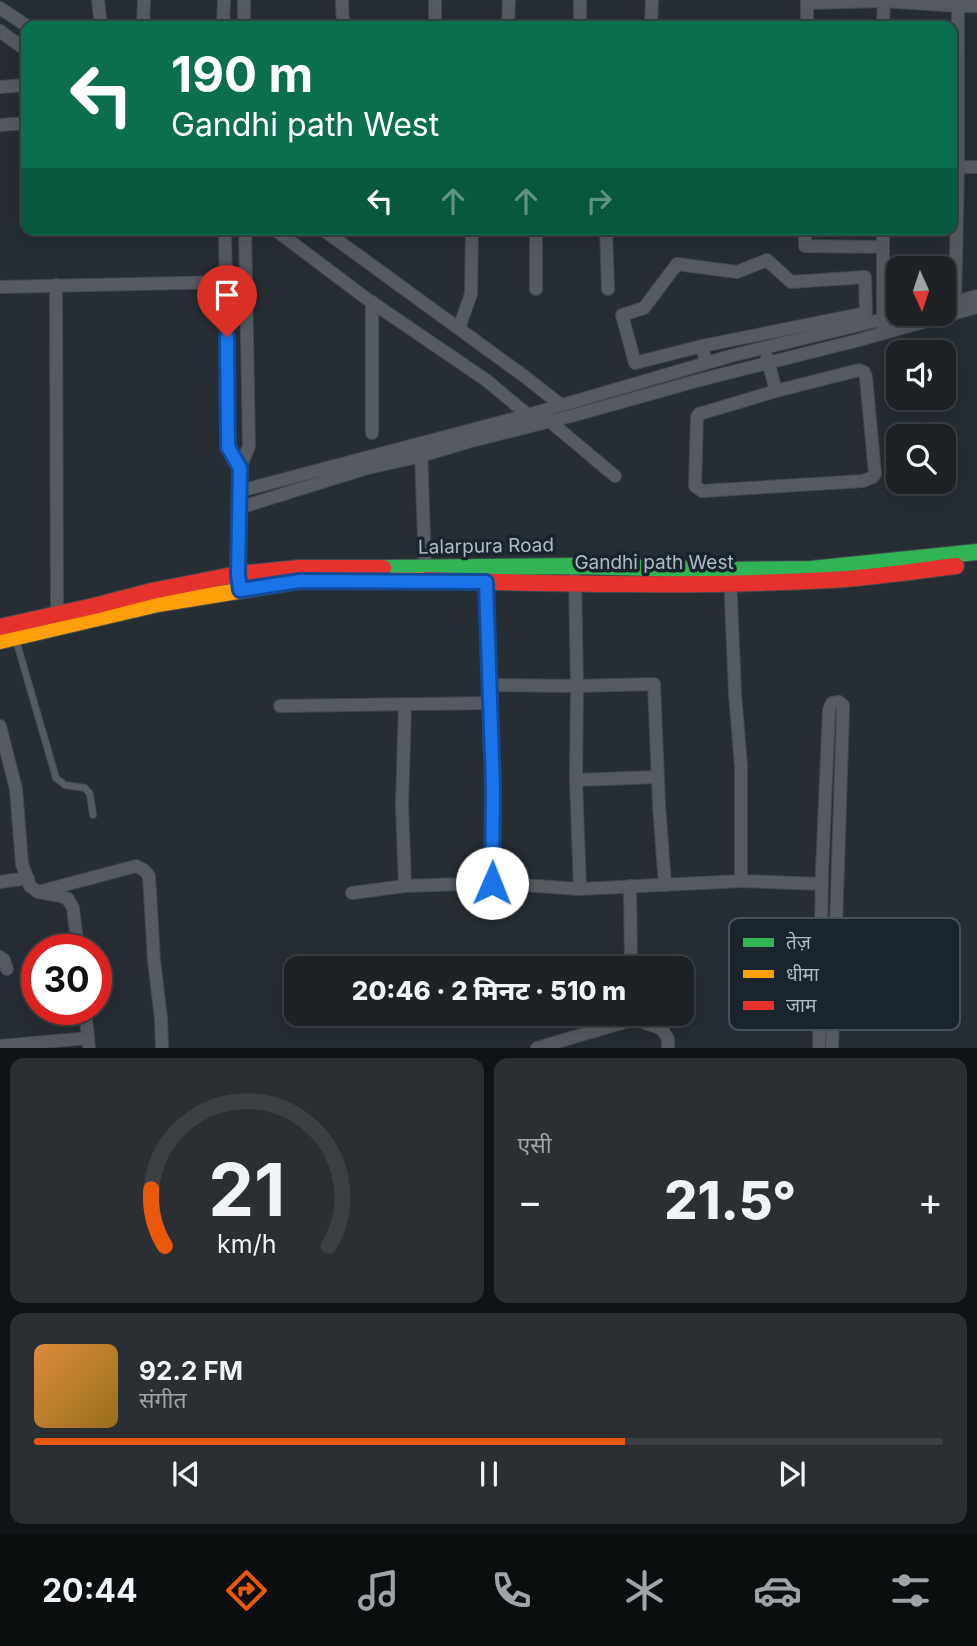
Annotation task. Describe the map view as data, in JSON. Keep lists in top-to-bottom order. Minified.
{"streets":{"street":["Lalarpura Road","Gandhi path West"]},"crossings":[["Lalarpura Road","Gandhi path West"]],"legend":["तेज़","धीमा","जाम"],"north":"bottom","page":{"turn":["190 m","Gandhi path West"],"limit":"30","trip":"20:46 · 2 मिनट · 510 m","tile":"एसी","heat":["−","21.5°","+"],"song":["92.2 FM","संगीत"],"tabs":"20:44","gauge":["21","km/h"]}}
